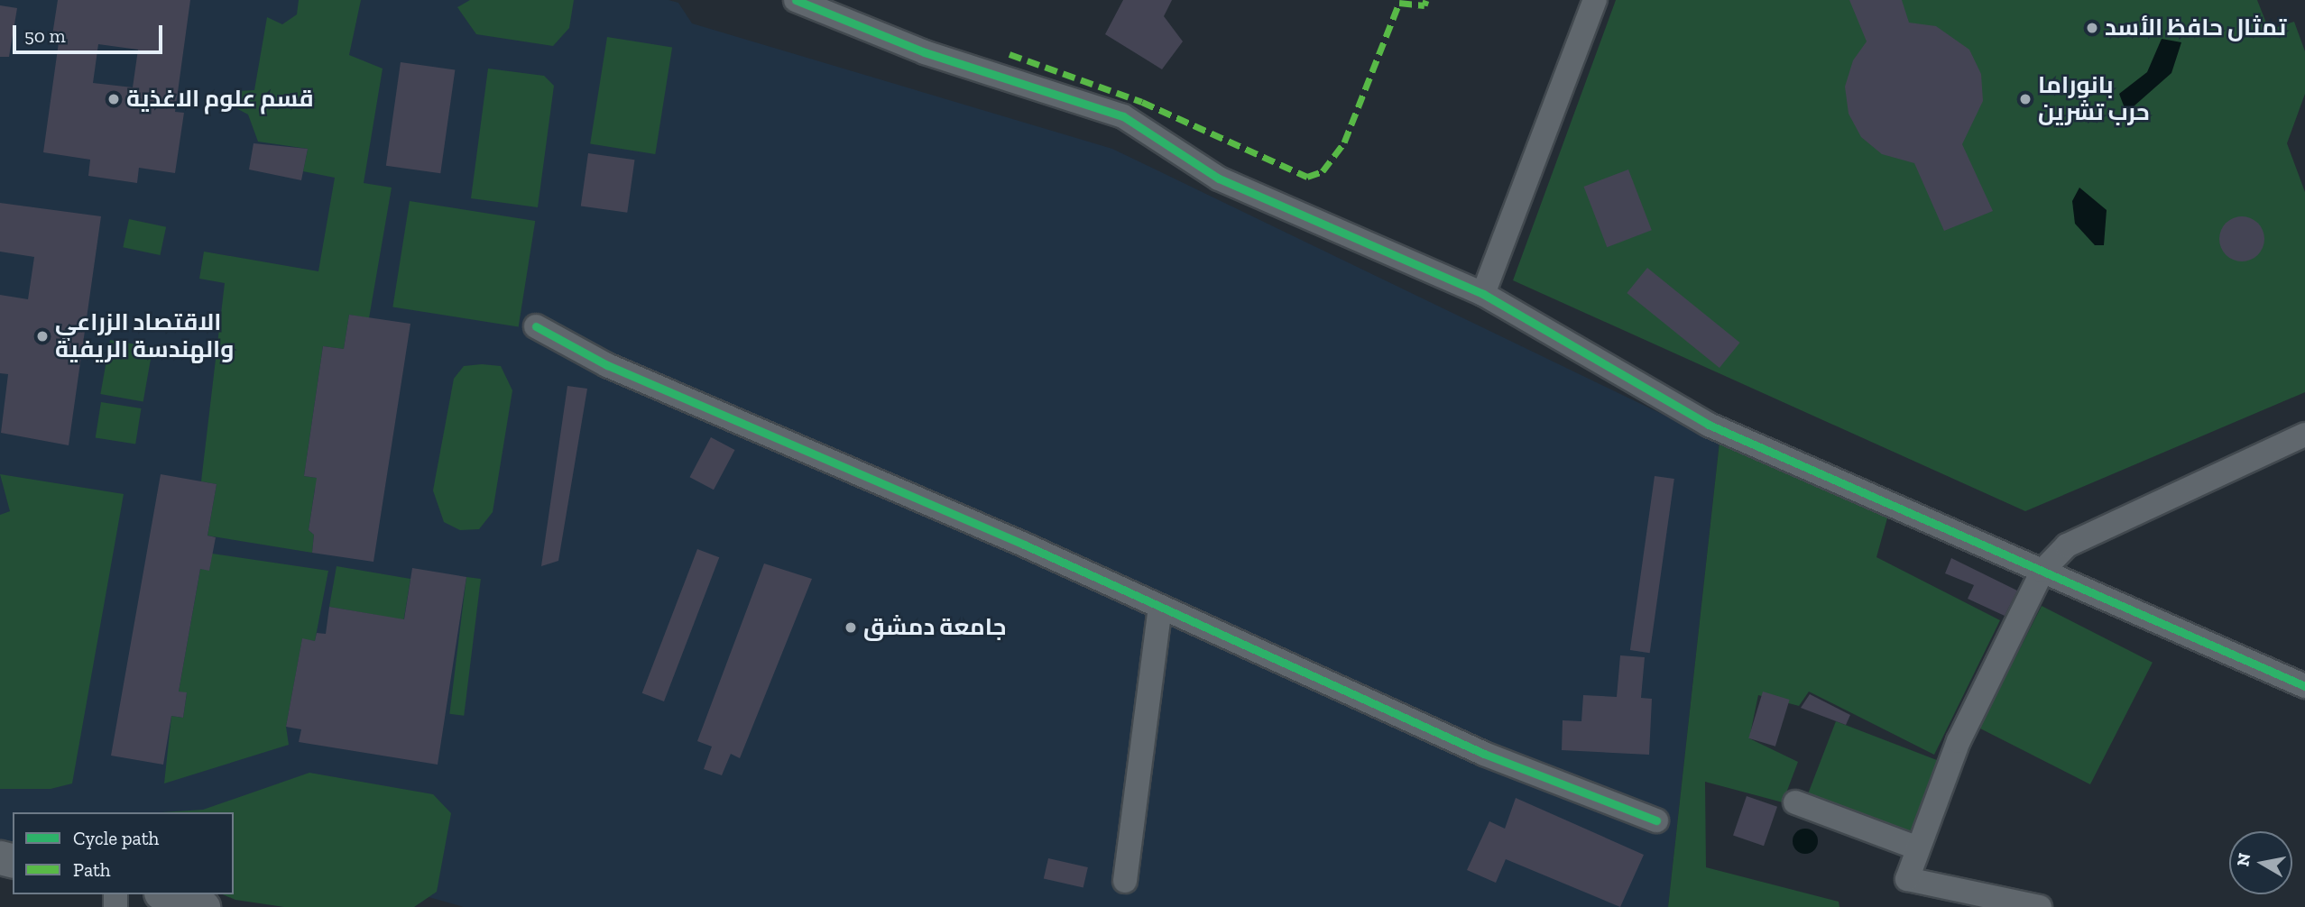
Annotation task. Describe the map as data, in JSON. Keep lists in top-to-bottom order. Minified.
{"places":["تمثال حافظ الأسد","قسم علوم الاغذية","بانوراما حرب تشرين","الاقتصاد الزراعي والهندسة الريفية","جامعة دمشق"],"legend":["Cycle path","Path"],"scale_bar":"50 m","north":"left"}
